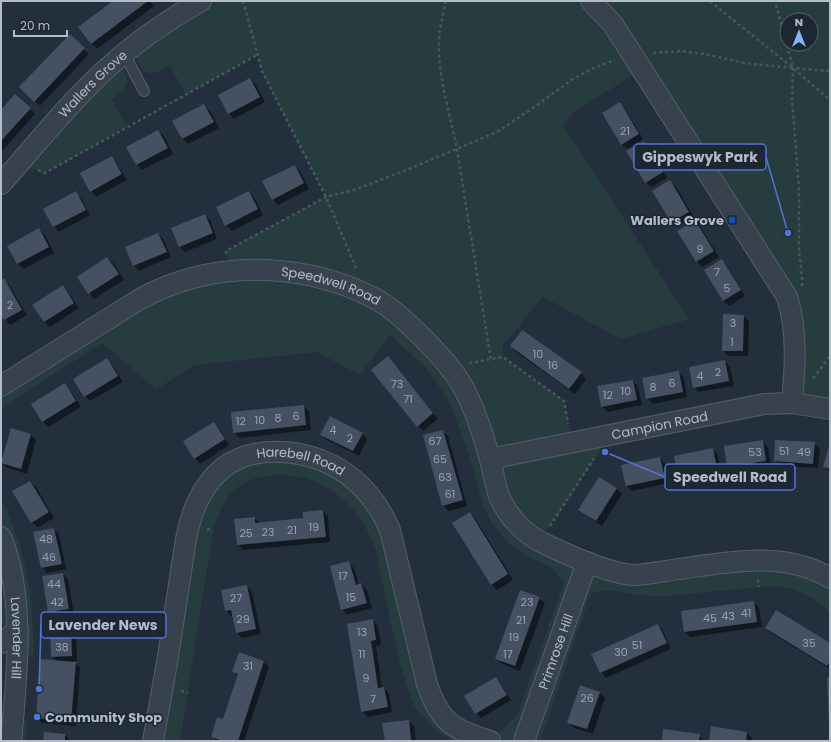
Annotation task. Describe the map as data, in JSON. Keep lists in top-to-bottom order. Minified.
{"streets":{"street":["Wallers Grove","Speedwell Road","Campion Road","Harebell Road","Lavender Hill","Primrose Hill"]},"crossings":[["Speedwell Road","Campion Road"],["Speedwell Road","Primrose Hill"]],"places":{"transit":["Wallers Grove"],"other":["Gippeswyk Park","Speedwell Road","Lavender News","Community Shop"]},"house_numbers":["21","9","7","5","2","3","1","10","16","2","4","6","73","8","10","12","71","6","8","10","12","4","2","67","51","53","49","65","63","61","19","21","23","25","48","46","17","44","15","27","42","23","41","43","45","29","21","13","19","35","51","38","30","11","17","31","9","26","7"],"scale_bar":"20 m","north":"top"}
